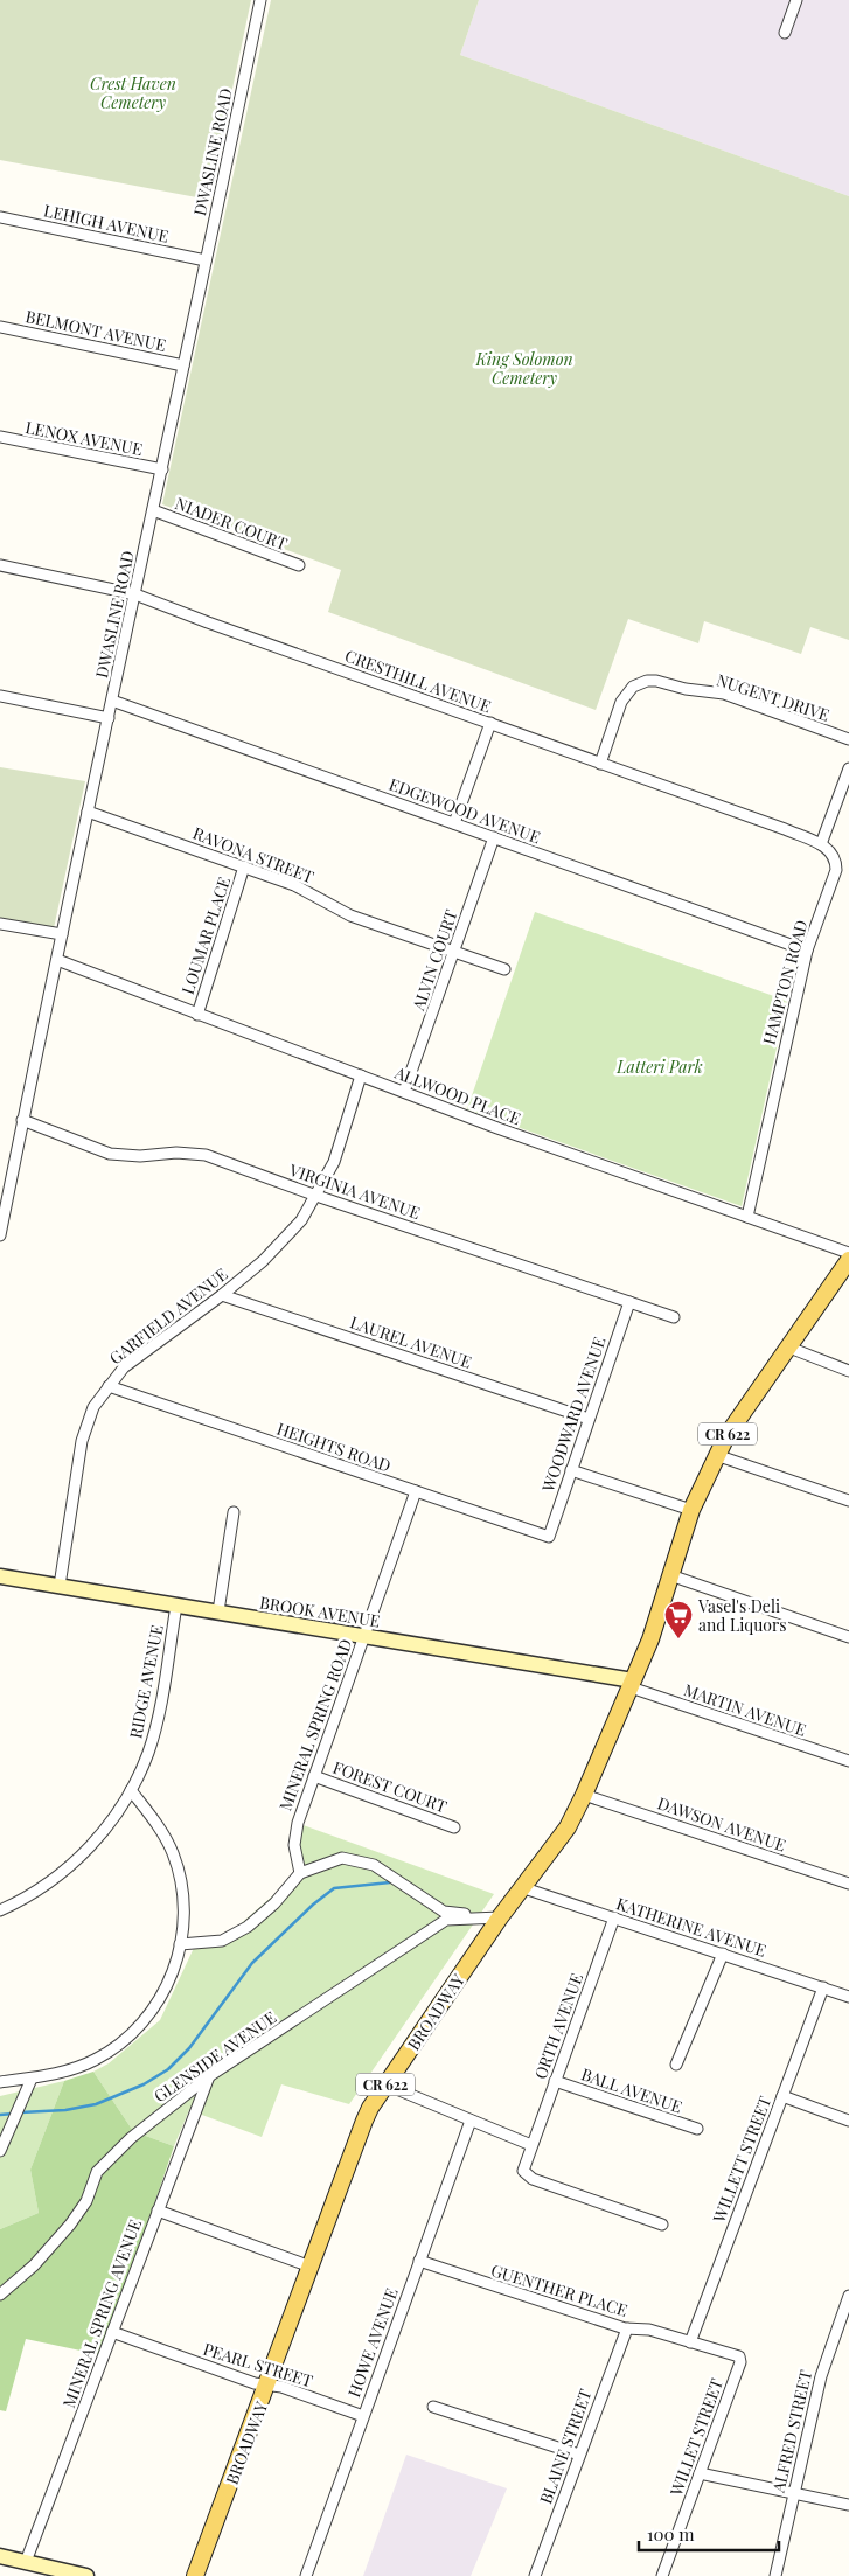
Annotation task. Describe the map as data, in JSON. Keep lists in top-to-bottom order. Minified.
{"streets":{"main road":["CR 622","BROOK AVENUE","BROADWAY"],"street":["DWASLINE ROAD","LEHIGH AVENUE","BELMONT AVENUE","LENOX AVENUE","NIADER COURT","CRESTHILL AVENUE","NUGENT DRIVE","EDGEWOOD AVENUE","RAVONA STREET","LOUMAR PLACE","ALVIN COURT","HAMPTON ROAD","ALLWOOD PLACE","VIRGINIA AVENUE","GARFIELD AVENUE","LAUREL AVENUE","WOODWARD AVENUE","HEIGHTS ROAD","RIDGE AVENUE","MARTIN AVENUE","MINERAL SPRING ROAD","FOREST COURT","DAWSON AVENUE","KATHERINE AVENUE","ORTH AVENUE","GLENSIDE AVENUE","BALL AVENUE","WILLETT STREET","GUENTHER PLACE","MINERAL SPRING AVENUE","HOWE AVENUE","PEARL STREET","ALFRED STREET","WILLET STREET","BLAINE STREET"]},"crossings":[["DWASLINE ROAD","LEHIGH AVENUE"],["DWASLINE ROAD","BELMONT AVENUE"],["DWASLINE ROAD","LENOX AVENUE"],["DWASLINE ROAD","NIADER COURT"],["DWASLINE ROAD","CRESTHILL AVENUE"],["DWASLINE ROAD","EDGEWOOD AVENUE"],["DWASLINE ROAD","RAVONA STREET"],["DWASLINE ROAD","ALLWOOD PLACE"],["DWASLINE ROAD","VIRGINIA AVENUE"],["CRESTHILL AVENUE","NUGENT DRIVE"],["CRESTHILL AVENUE","HAMPTON ROAD"],["EDGEWOOD AVENUE","ALVIN COURT"],["EDGEWOOD AVENUE","HAMPTON ROAD"],["RAVONA STREET","LOUMAR PLACE"],["RAVONA STREET","ALVIN COURT"],["LOUMAR PLACE","ALLWOOD PLACE"],["ALVIN COURT","ALLWOOD PLACE"],["HAMPTON ROAD","ALLWOOD PLACE"],["ALLWOOD PLACE","GARFIELD AVENUE"],["VIRGINIA AVENUE","GARFIELD AVENUE"],["VIRGINIA AVENUE","WOODWARD AVENUE"],["GARFIELD AVENUE","LAUREL AVENUE"],["GARFIELD AVENUE","HEIGHTS ROAD"],["GARFIELD AVENUE","BROOK AVENUE"],["LAUREL AVENUE","WOODWARD AVENUE"],["WOODWARD AVENUE","HEIGHTS ROAD"],["CR 622","BROADWAY"],["HEIGHTS ROAD","MINERAL SPRING ROAD"],["BROOK AVENUE","RIDGE AVENUE"],["BROOK AVENUE","MARTIN AVENUE"],["BROOK AVENUE","MINERAL SPRING ROAD"],["BROOK AVENUE","BROADWAY"],["MARTIN AVENUE","BROADWAY"],["MINERAL SPRING ROAD","FOREST COURT"],["DAWSON AVENUE","BROADWAY"],["KATHERINE AVENUE","BROADWAY"],["KATHERINE AVENUE","ORTH AVENUE"],["KATHERINE AVENUE","WILLETT STREET"],["BROADWAY","GLENSIDE AVENUE"],["BROADWAY","PEARL STREET"],["ORTH AVENUE","BALL AVENUE"],["GLENSIDE AVENUE","MINERAL SPRING AVENUE"],["WILLETT STREET","GUENTHER PLACE"],["WILLETT STREET","WILLET STREET"],["GUENTHER PLACE","HOWE AVENUE"],["GUENTHER PLACE","WILLET STREET"],["GUENTHER PLACE","BLAINE STREET"],["MINERAL SPRING AVENUE","PEARL STREET"],["HOWE AVENUE","PEARL STREET"]],"parks":["Crest Haven Cemetery","King Solomon Cemetery","Latteri Park"],"places":{"supermarket":["Vasel's Deli and Liquors"]},"scale_bar":"100 m"}
